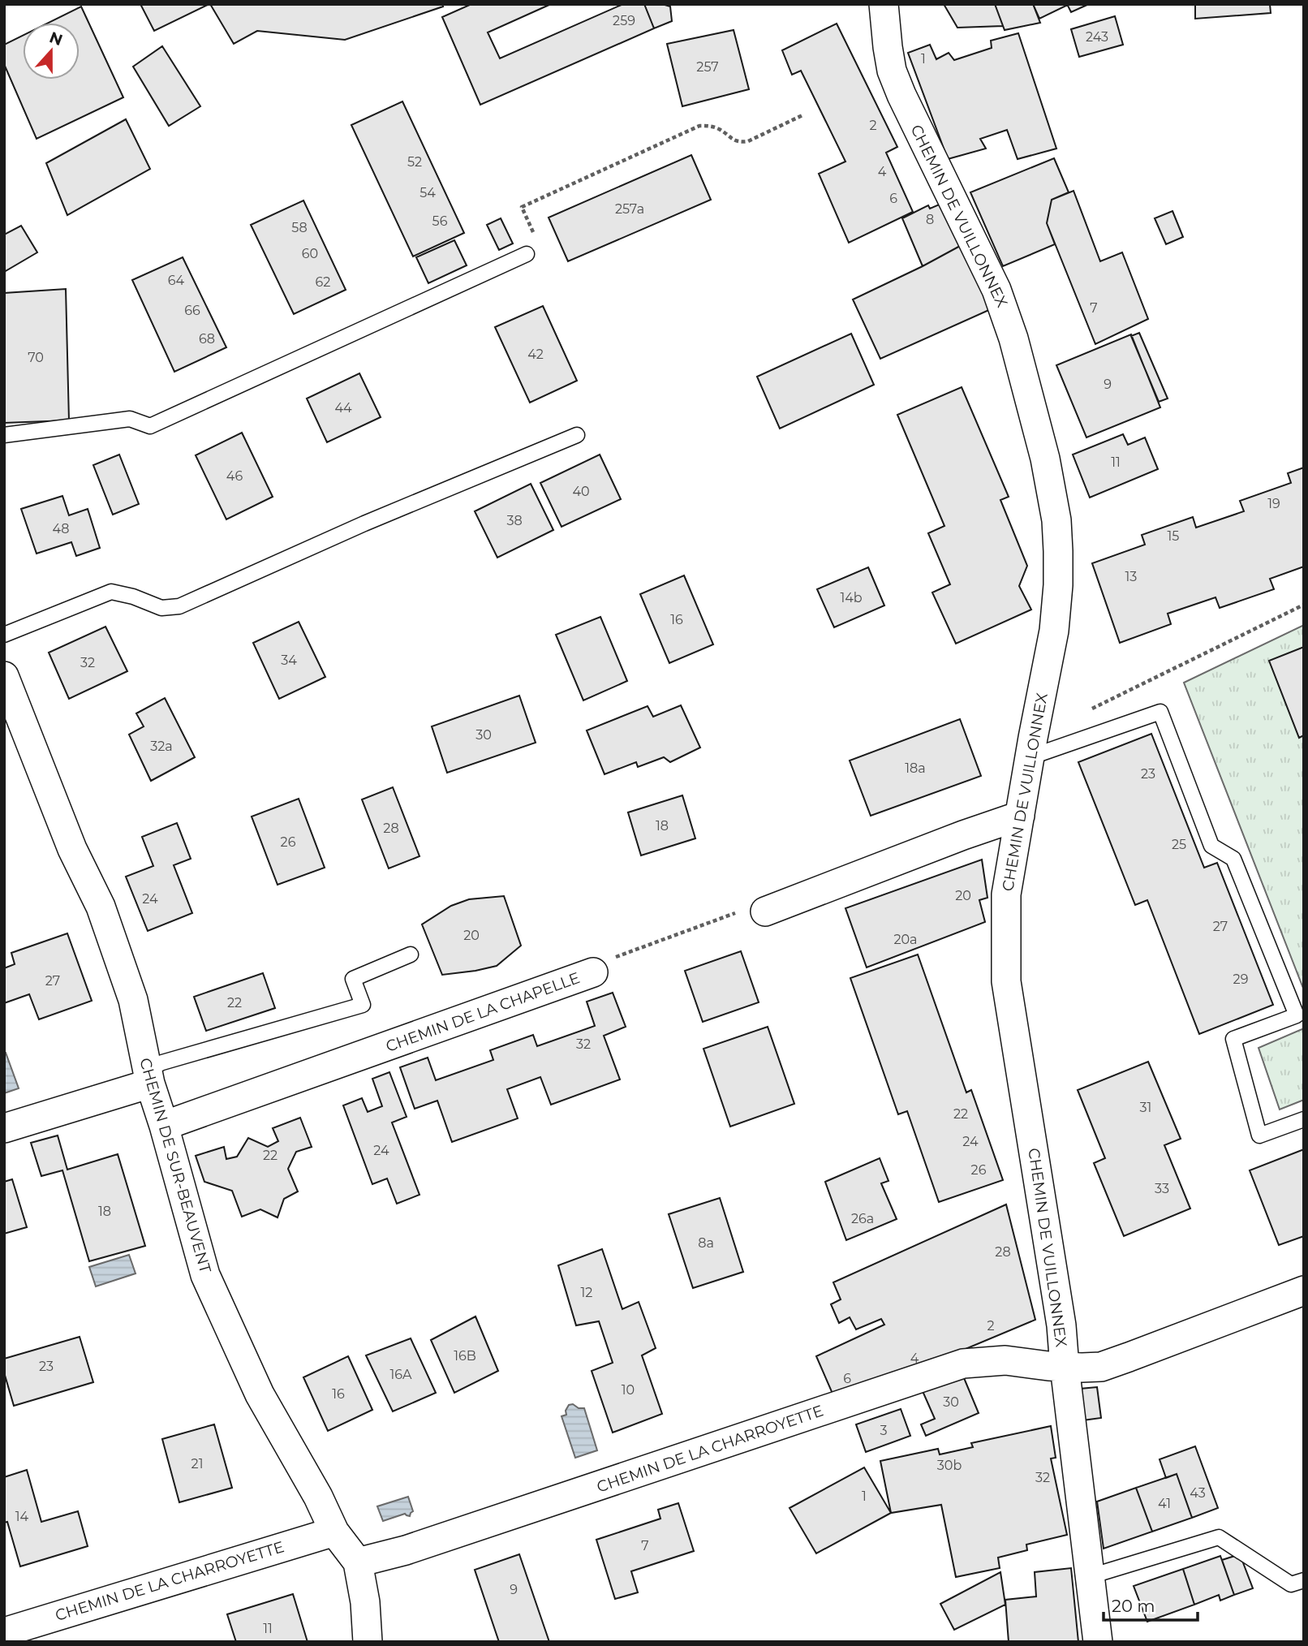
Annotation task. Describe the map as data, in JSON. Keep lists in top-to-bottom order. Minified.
{"streets":{"street":["CHEMIN DE VUILLONNEX","CHEMIN DE LA CHAPELLE","CHEMIN DE SUR-BEAUVENT","CHEMIN DE LA CHARROYETTE"]},"crossings":[["CHEMIN DE VUILLONNEX","CHEMIN DE LA CHARROYETTE"],["CHEMIN DE LA CHAPELLE","CHEMIN DE SUR-BEAUVENT"],["CHEMIN DE SUR-BEAUVENT","CHEMIN DE LA CHARROYETTE"]],"house_numbers":["259","243","1","257","2","52","4","54","6","257a","8","56","58","60","64","62","7","66","68","42","70","9","44","11","46","40","19","38","48","15","13","14b","16","34","32","30","32a","18a","23","18","28","26","25","20","24","27","20","20a","29","27","22","32","31","22","24","24","22","26","33","18","26a","8a","28","12","2","16B","4","23","16A","6","10","16","30","3","21","30b","32","43","1","41","14","7","9","11"],"scale_bar":"20 m","north":"top"}
